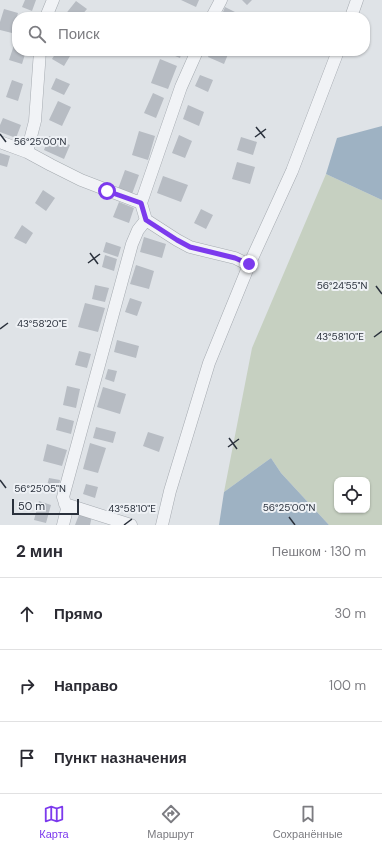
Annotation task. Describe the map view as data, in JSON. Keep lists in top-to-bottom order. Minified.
{"scale_bar":"50 m","page":{"search":"Поиск","scale":"50 m","heading":["2 мин","Пешком · 130 m"],"list":[["Прямо","30 m"],["Направо","100 m"],"Пункт назначения"],"nav":["Карта","Маршрут","Сохранённые"]},"coordinates":["56°25'00\"N","56°24'55\"N","43°58'20\"E","43°58'10\"E","56°25'05\"N"]}
